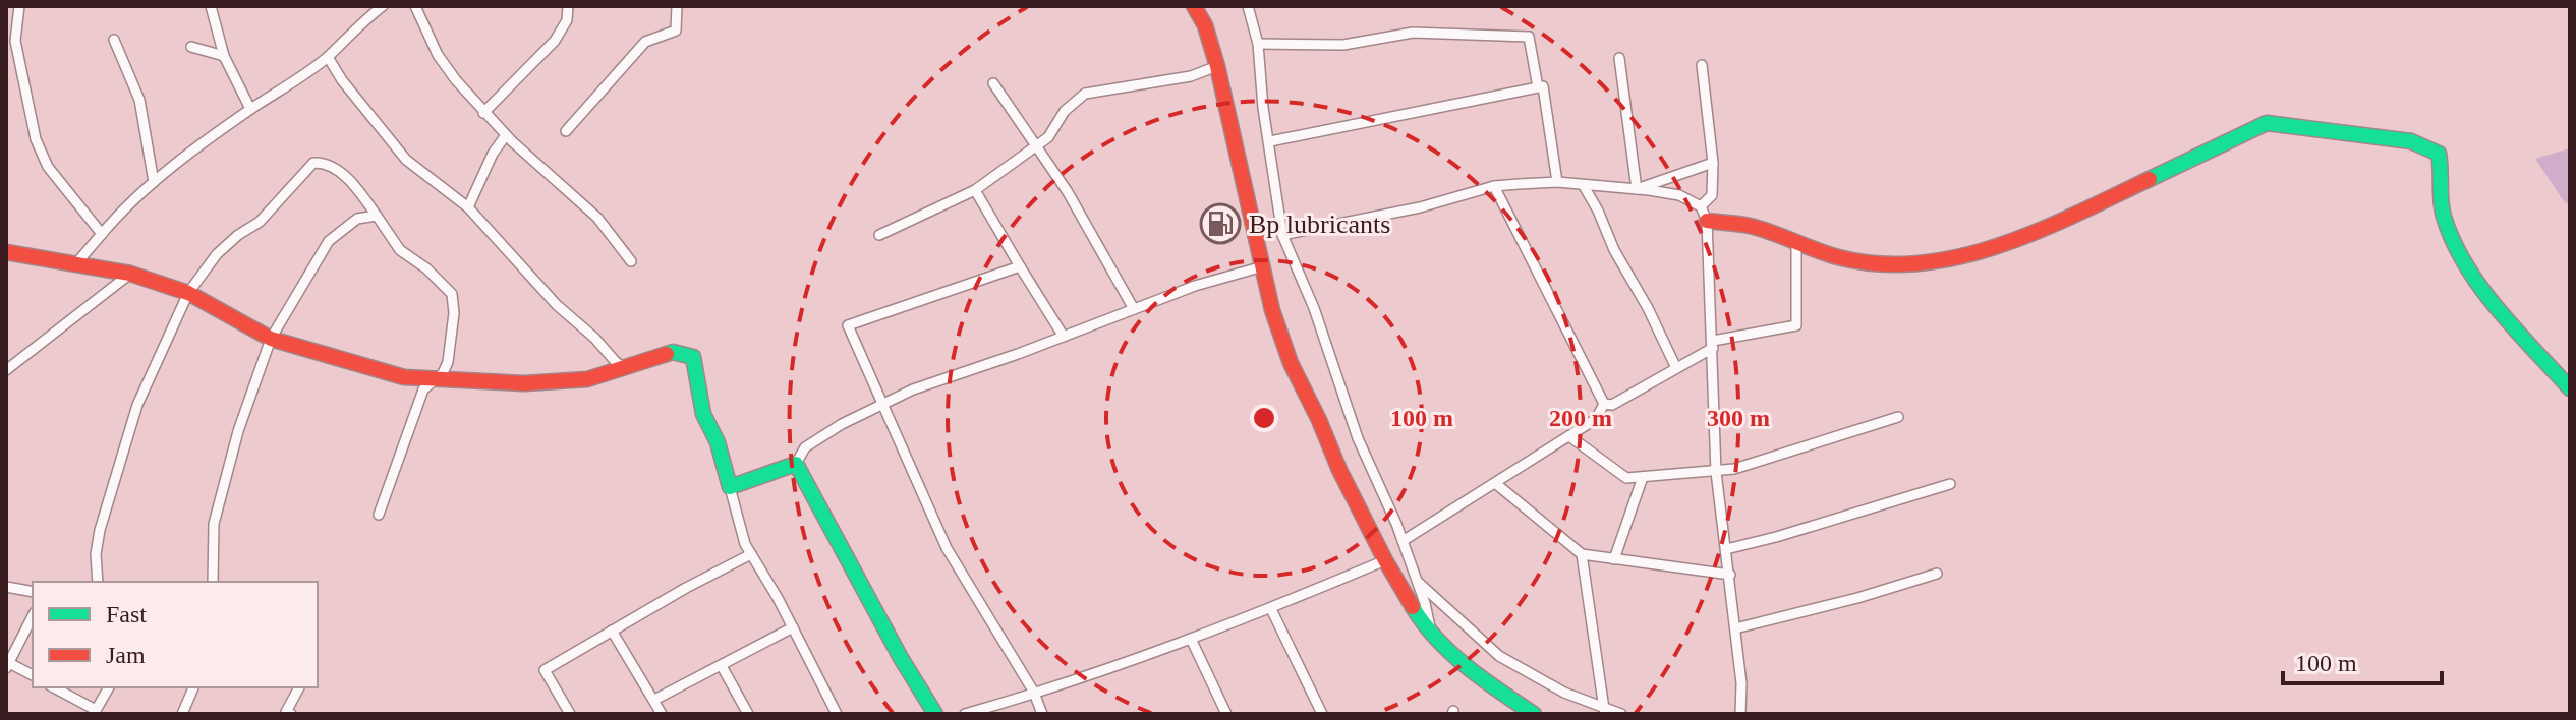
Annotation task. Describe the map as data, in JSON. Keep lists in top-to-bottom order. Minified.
{"places":{"fuel station":["Bp lubricants"]},"legend":["Fast","Jam"],"scale_bar":"100 m","rings":["100 m","200 m","300 m"]}
